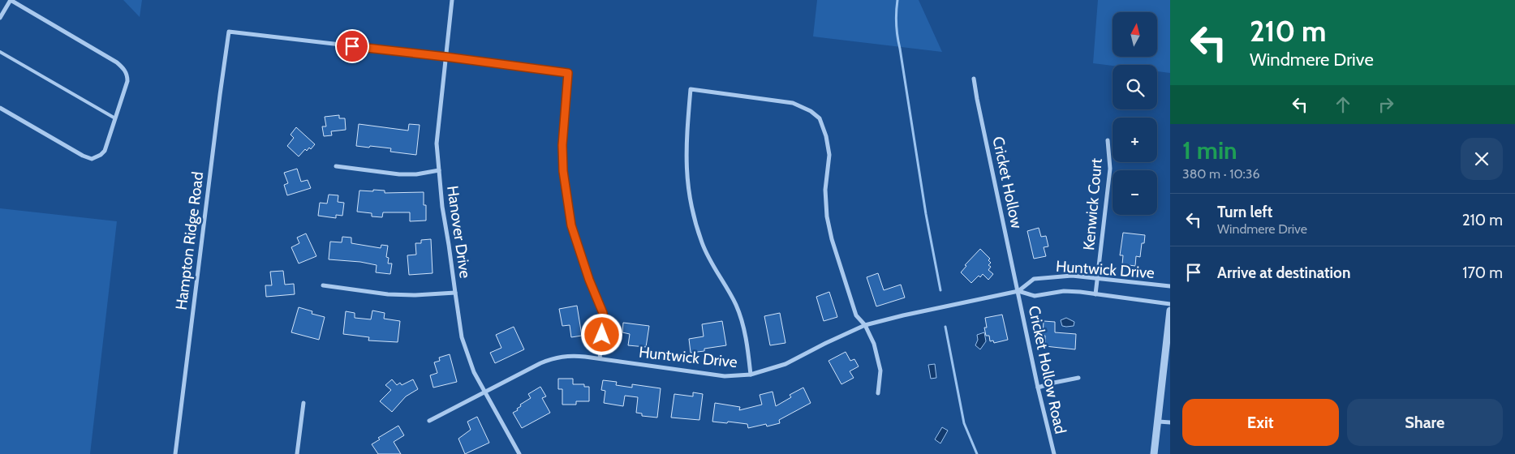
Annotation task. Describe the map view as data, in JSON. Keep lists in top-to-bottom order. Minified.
{"streets":{"street":["Cricket Hollow","Kenwick Court","Hanover Drive","Hampton Ridge Road","Huntwick Drive","Cricket Hollow Road"]},"crossings":[["Cricket Hollow","Huntwick Drive"],["Cricket Hollow","Cricket Hollow Road"],["Kenwick Court","Huntwick Drive"],["Hanover Drive","Hampton Ridge Road"],["Hanover Drive","Huntwick Drive"],["Huntwick Drive","Cricket Hollow Road"]],"north":"top","page":{"turn":["210 m","Windmere Drive"],"map_buttons":["+","−"],"heading":["1 min","380 m · 10:36"],"list":[{"name":"Turn left","note":"Windmere Drive","value":"210 m"},{"name":"Arrive at destination","value":"170 m"}],"buttons":["Exit","Share"]}}
